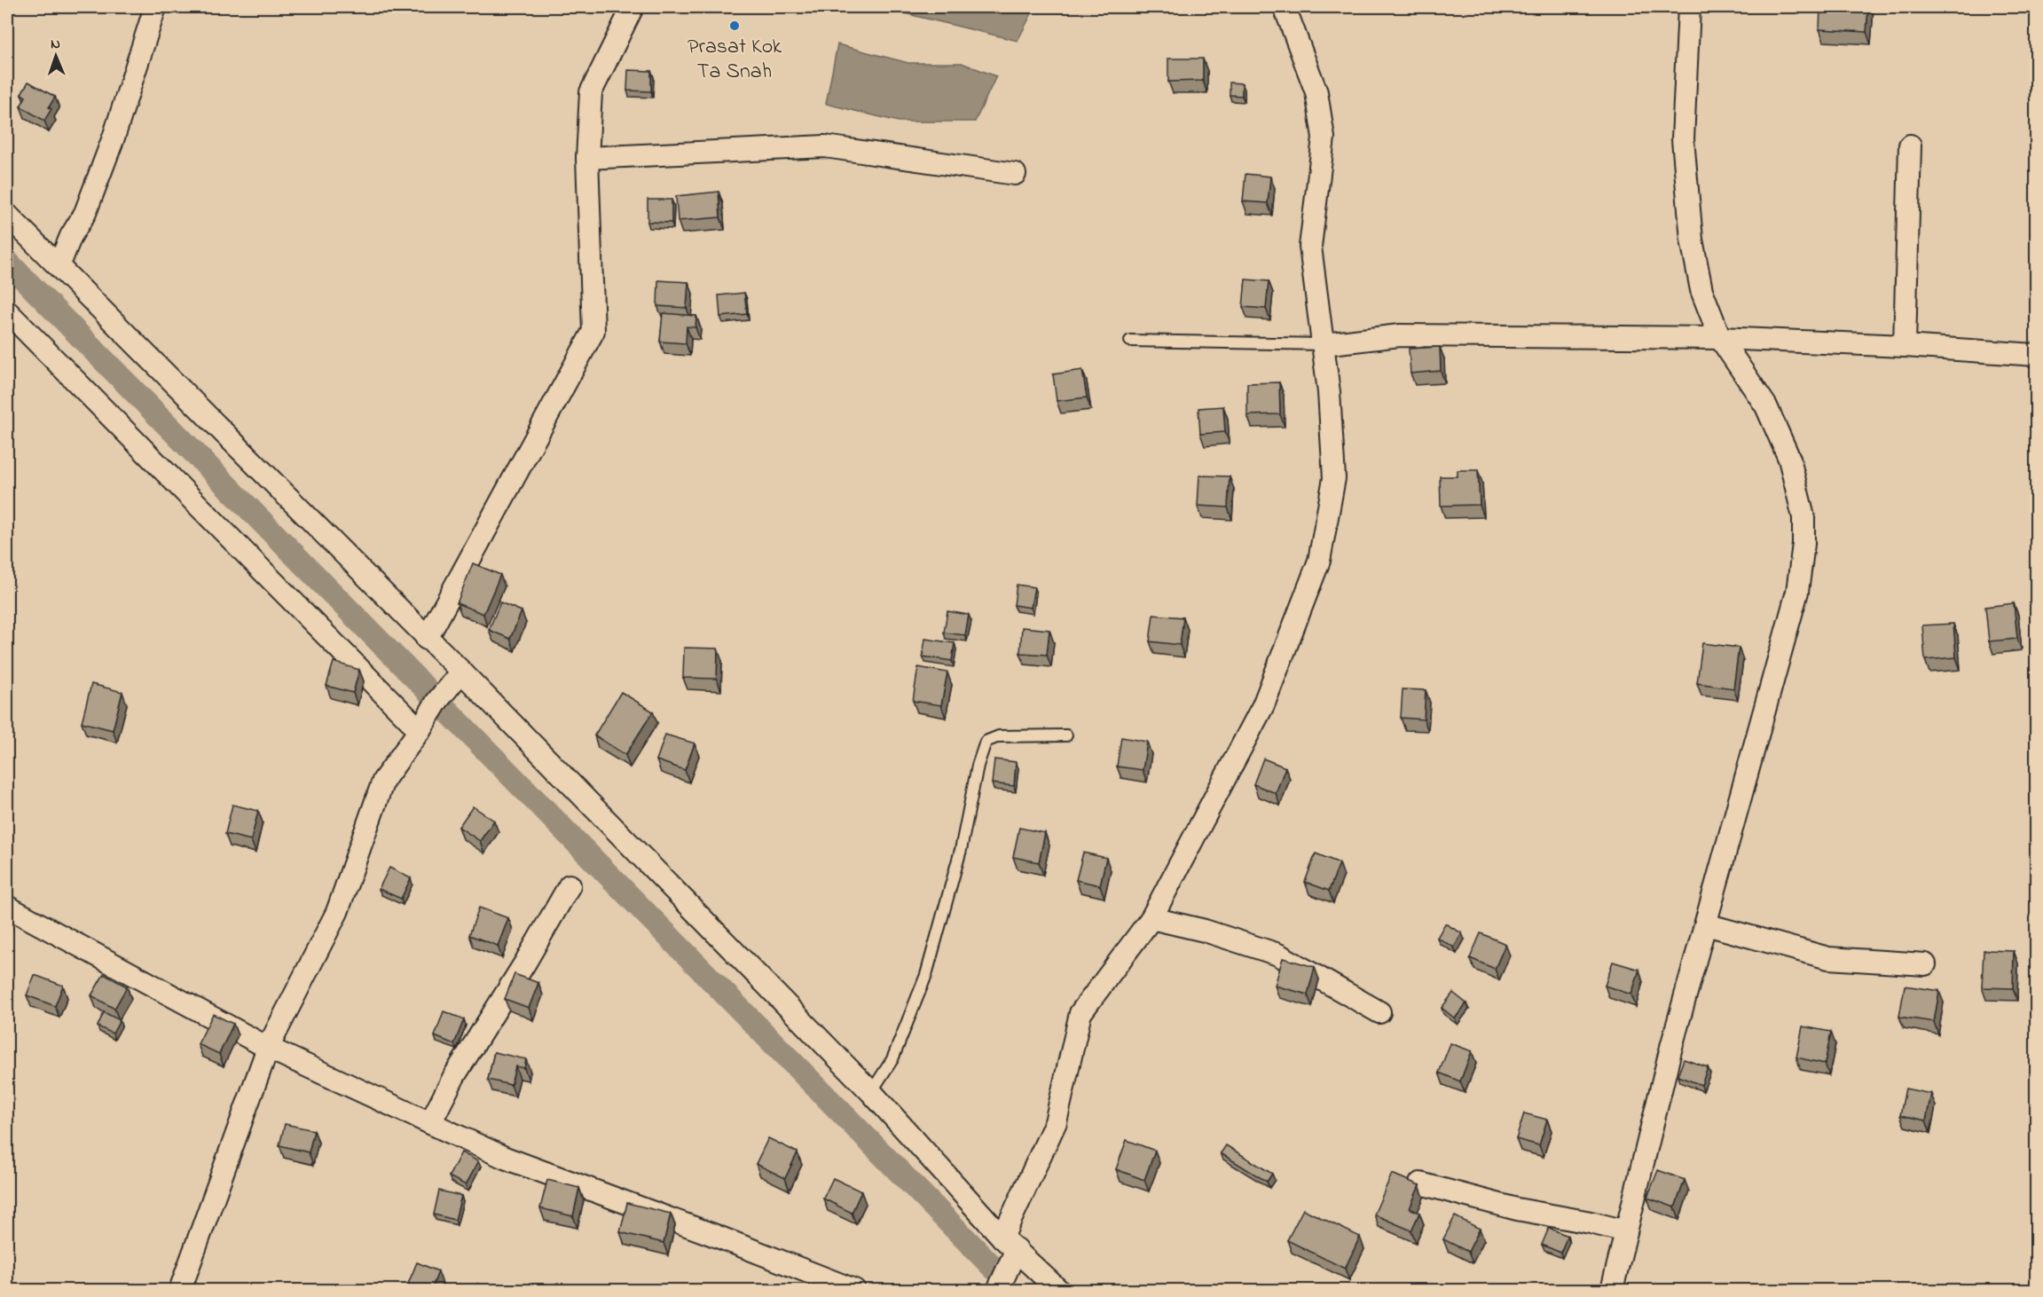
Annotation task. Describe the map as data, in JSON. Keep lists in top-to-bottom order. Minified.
{"places":["Prasat Kok Ta Snah"],"north":"top"}
